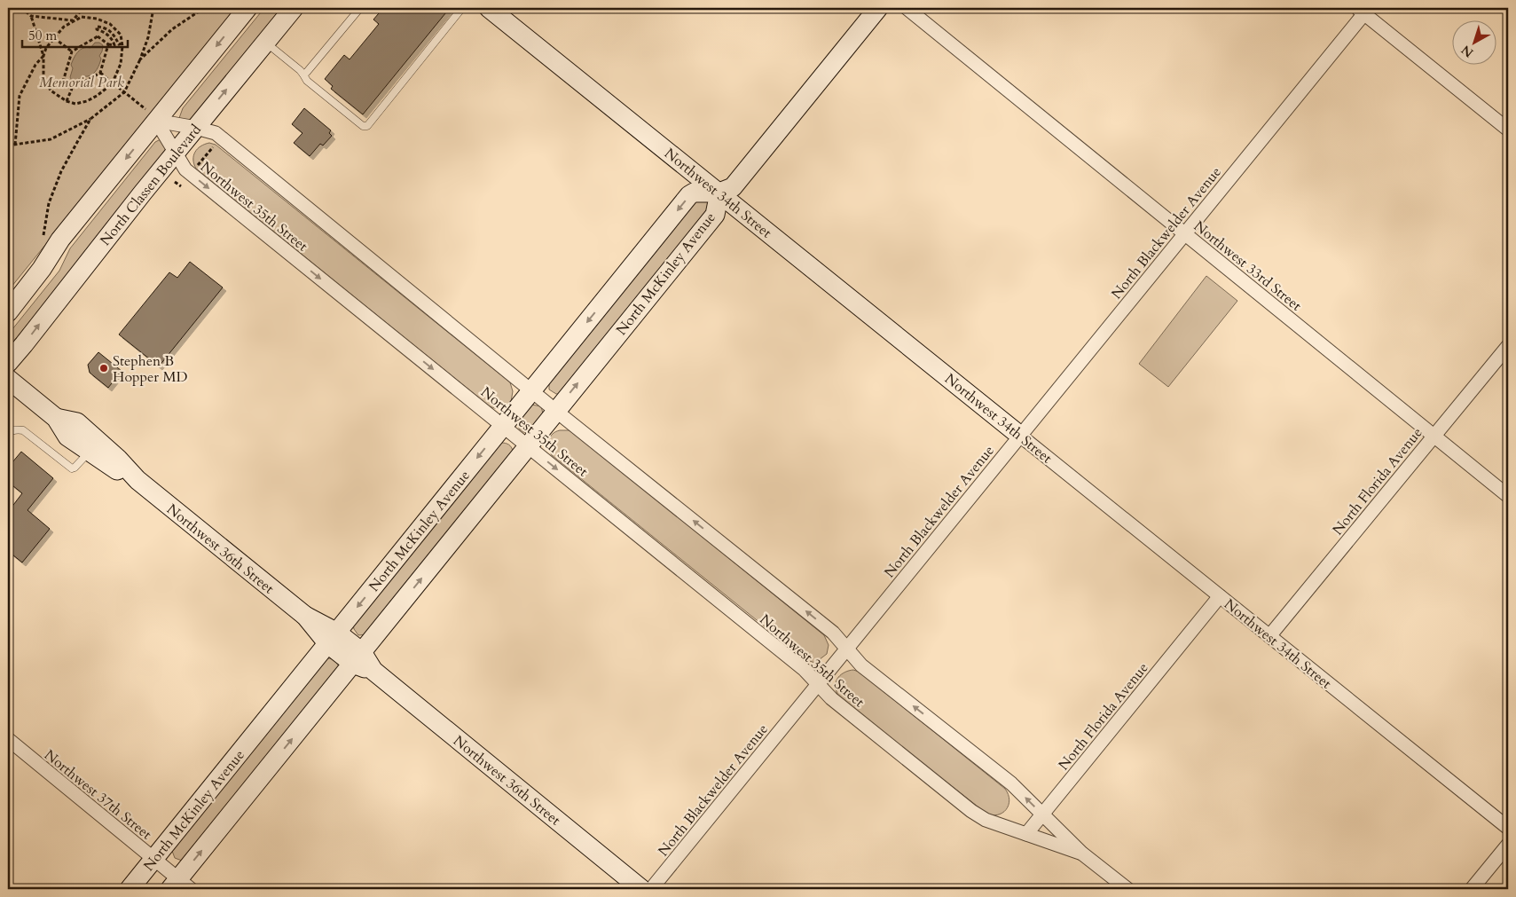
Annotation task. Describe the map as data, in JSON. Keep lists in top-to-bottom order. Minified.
{"streets":{"street":["North Classen Boulevard","Northwest 34th Street","Northwest 35th Street","North Blackwelder Avenue","Northwest 33rd Street","North McKinley Avenue","North Florida Avenue","Northwest 36th Street","Northwest 37th Street"]},"crossings":[["North Classen Boulevard","Northwest 35th Street"],["Northwest 34th Street","North Blackwelder Avenue"],["Northwest 34th Street","North McKinley Avenue"],["Northwest 34th Street","North Florida Avenue"],["Northwest 35th Street","North Blackwelder Avenue"],["Northwest 35th Street","North McKinley Avenue"],["Northwest 35th Street","North Florida Avenue"],["North Blackwelder Avenue","Northwest 33rd Street"],["Northwest 33rd Street","North Florida Avenue"],["North McKinley Avenue","Northwest 36th Street"],["North McKinley Avenue","Northwest 37th Street"]],"parks":["Memorial Park"],"places":["Stephen B Hopper MD"],"scale_bar":"50 m","north":"bottom left"}
